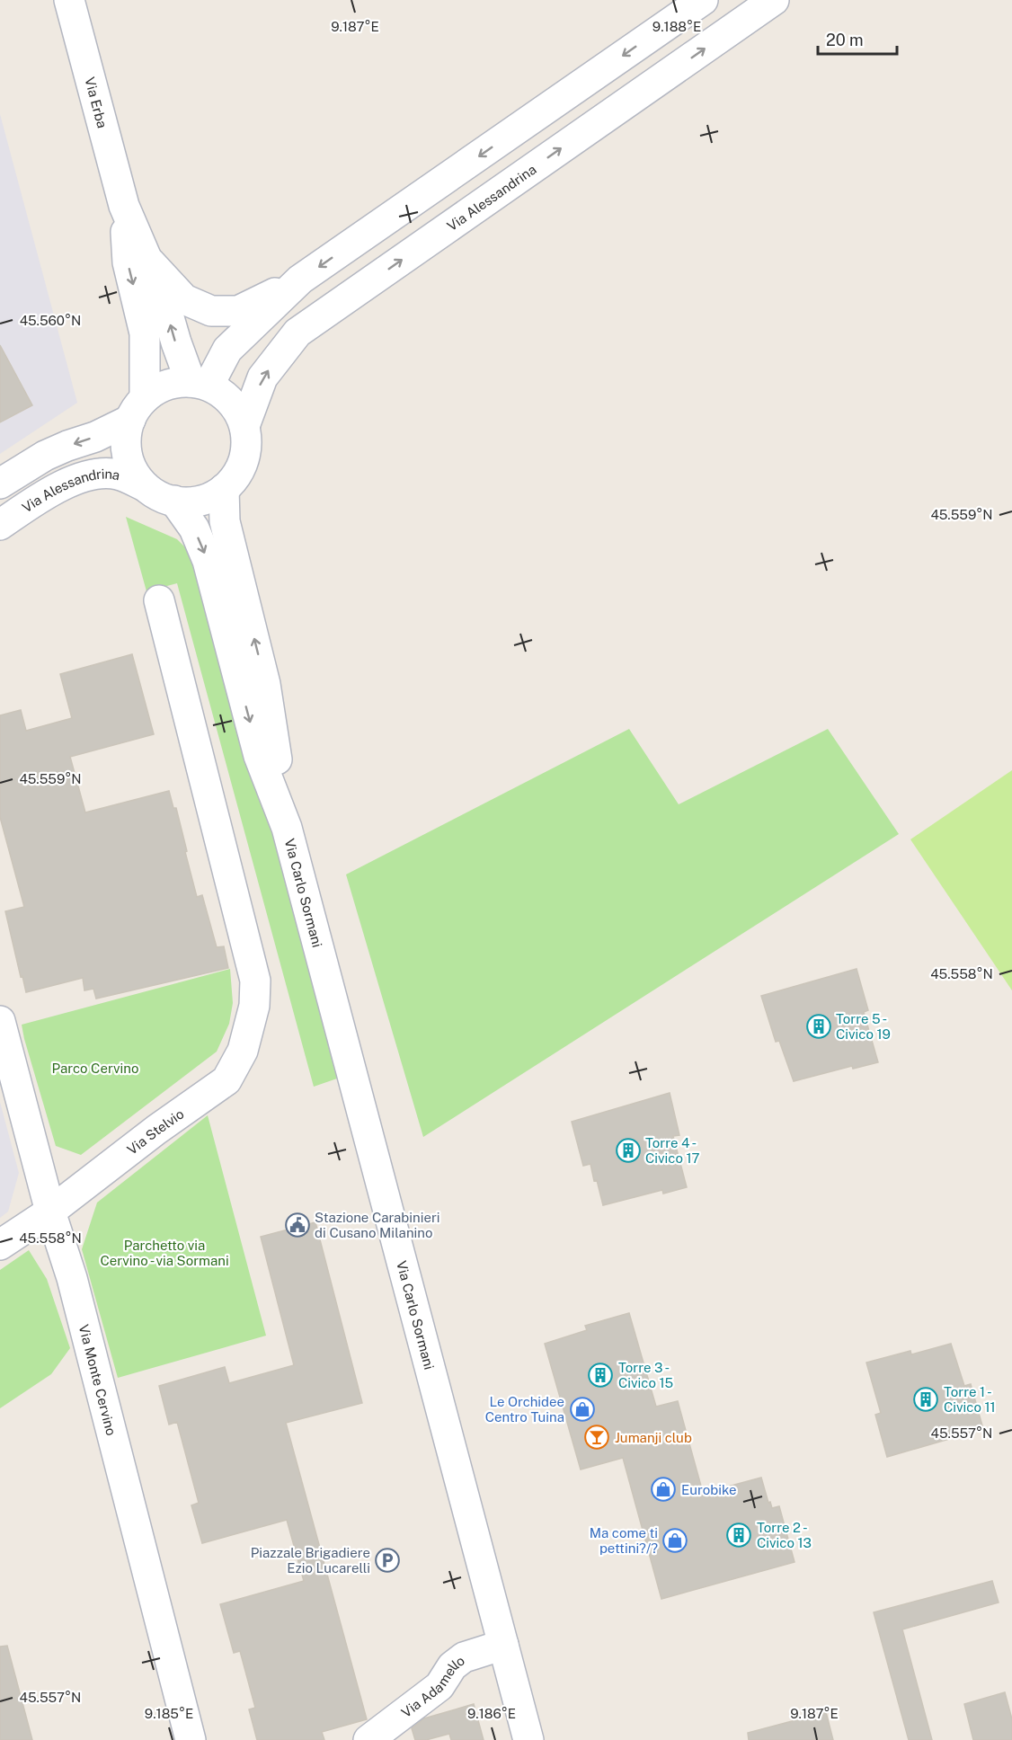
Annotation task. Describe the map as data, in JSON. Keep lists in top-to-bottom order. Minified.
{"streets":{"street":["Via Erba","Via Alessandrina","Via Carlo Sormani","Via Stelvio","Via Monte Cervino","Via Adamello"]},"crossings":[["Via Erba","Via Alessandrina"],["Via Erba","Via Carlo Sormani"],["Via Alessandrina","Via Carlo Sormani"],["Via Carlo Sormani","Via Adamello"],["Via Stelvio","Via Monte Cervino"]],"parks":["Parco Cervino","Parchetto via Cervino - via Sormani"],"places":{"building":["Torre 5 - Civico 19","Torre 4 - Civico 17","Torre 3 - Civico 15","Torre 1 - Civico 11","Torre 2 - Civico 13"],"public building":["Stazione Carabinieri di Cusano Milanino"],"shop":["Le Orchidee Centro Tuina","Eurobike","Ma come ti pettini?/?"],"bar":["Jumanji club"],"parking":["Piazzale Brigadiere Ezio Lucarelli"]},"scale_bar":"20 m","coordinates":["9.187°E","9.188°E","45.560°N","45.559°N","45.558°N","45.557°N","9.185°E","9.186°E"]}
